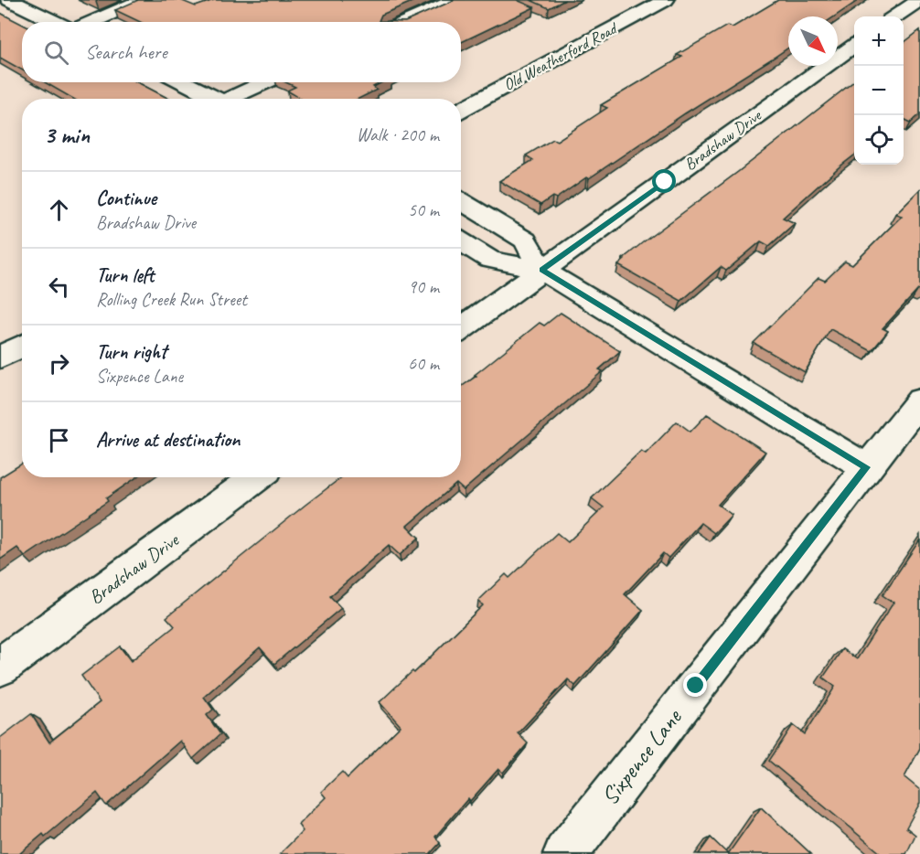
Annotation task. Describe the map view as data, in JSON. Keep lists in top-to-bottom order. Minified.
{"streets":{"street":["Old Weatherford Road","Bradshaw Drive","Sixpence Lane"]},"north":"bottom right","page":{"map_buttons":["+","−"],"search":"Search here","heading":["3 min","Walk · 200 m"],"list":[["Continue","Bradshaw Drive","50 m"],["Turn left","Rolling Creek Run Street","90 m"],["Turn right","Sixpence Lane","60 m"],"Arrive at destination"]}}
